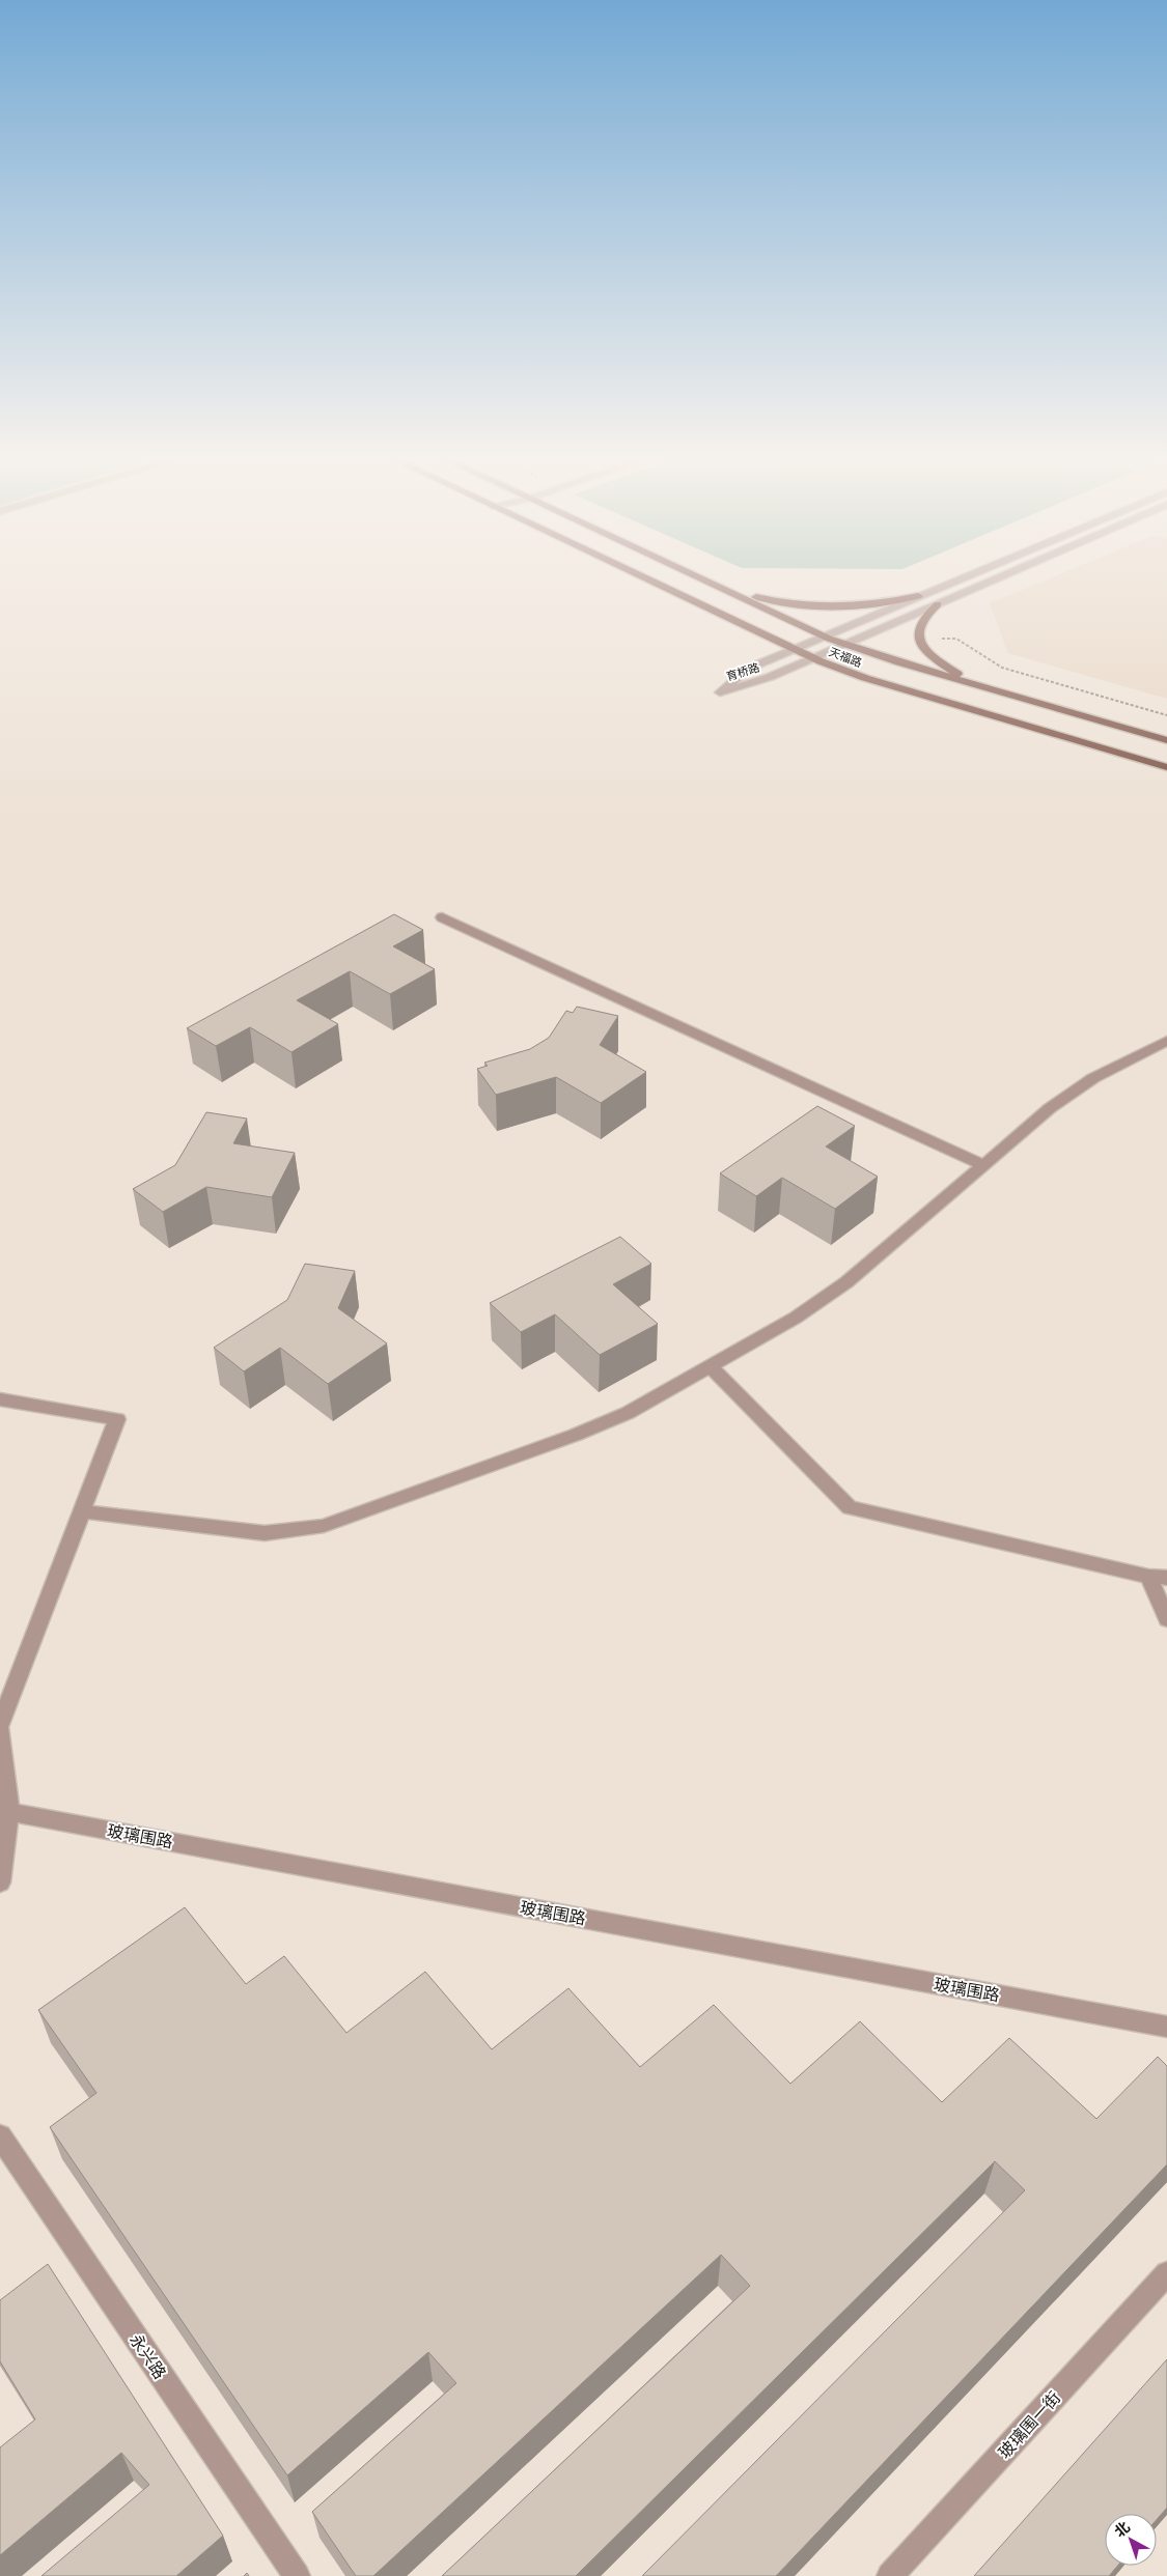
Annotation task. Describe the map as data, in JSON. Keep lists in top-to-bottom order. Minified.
{"streets":{"main road":["天福路"],"street":["育桥路","玻璃围路","永兴路","玻璃围一街"]},"crossings":[["天福路","育桥路"]],"north":"top left"}
